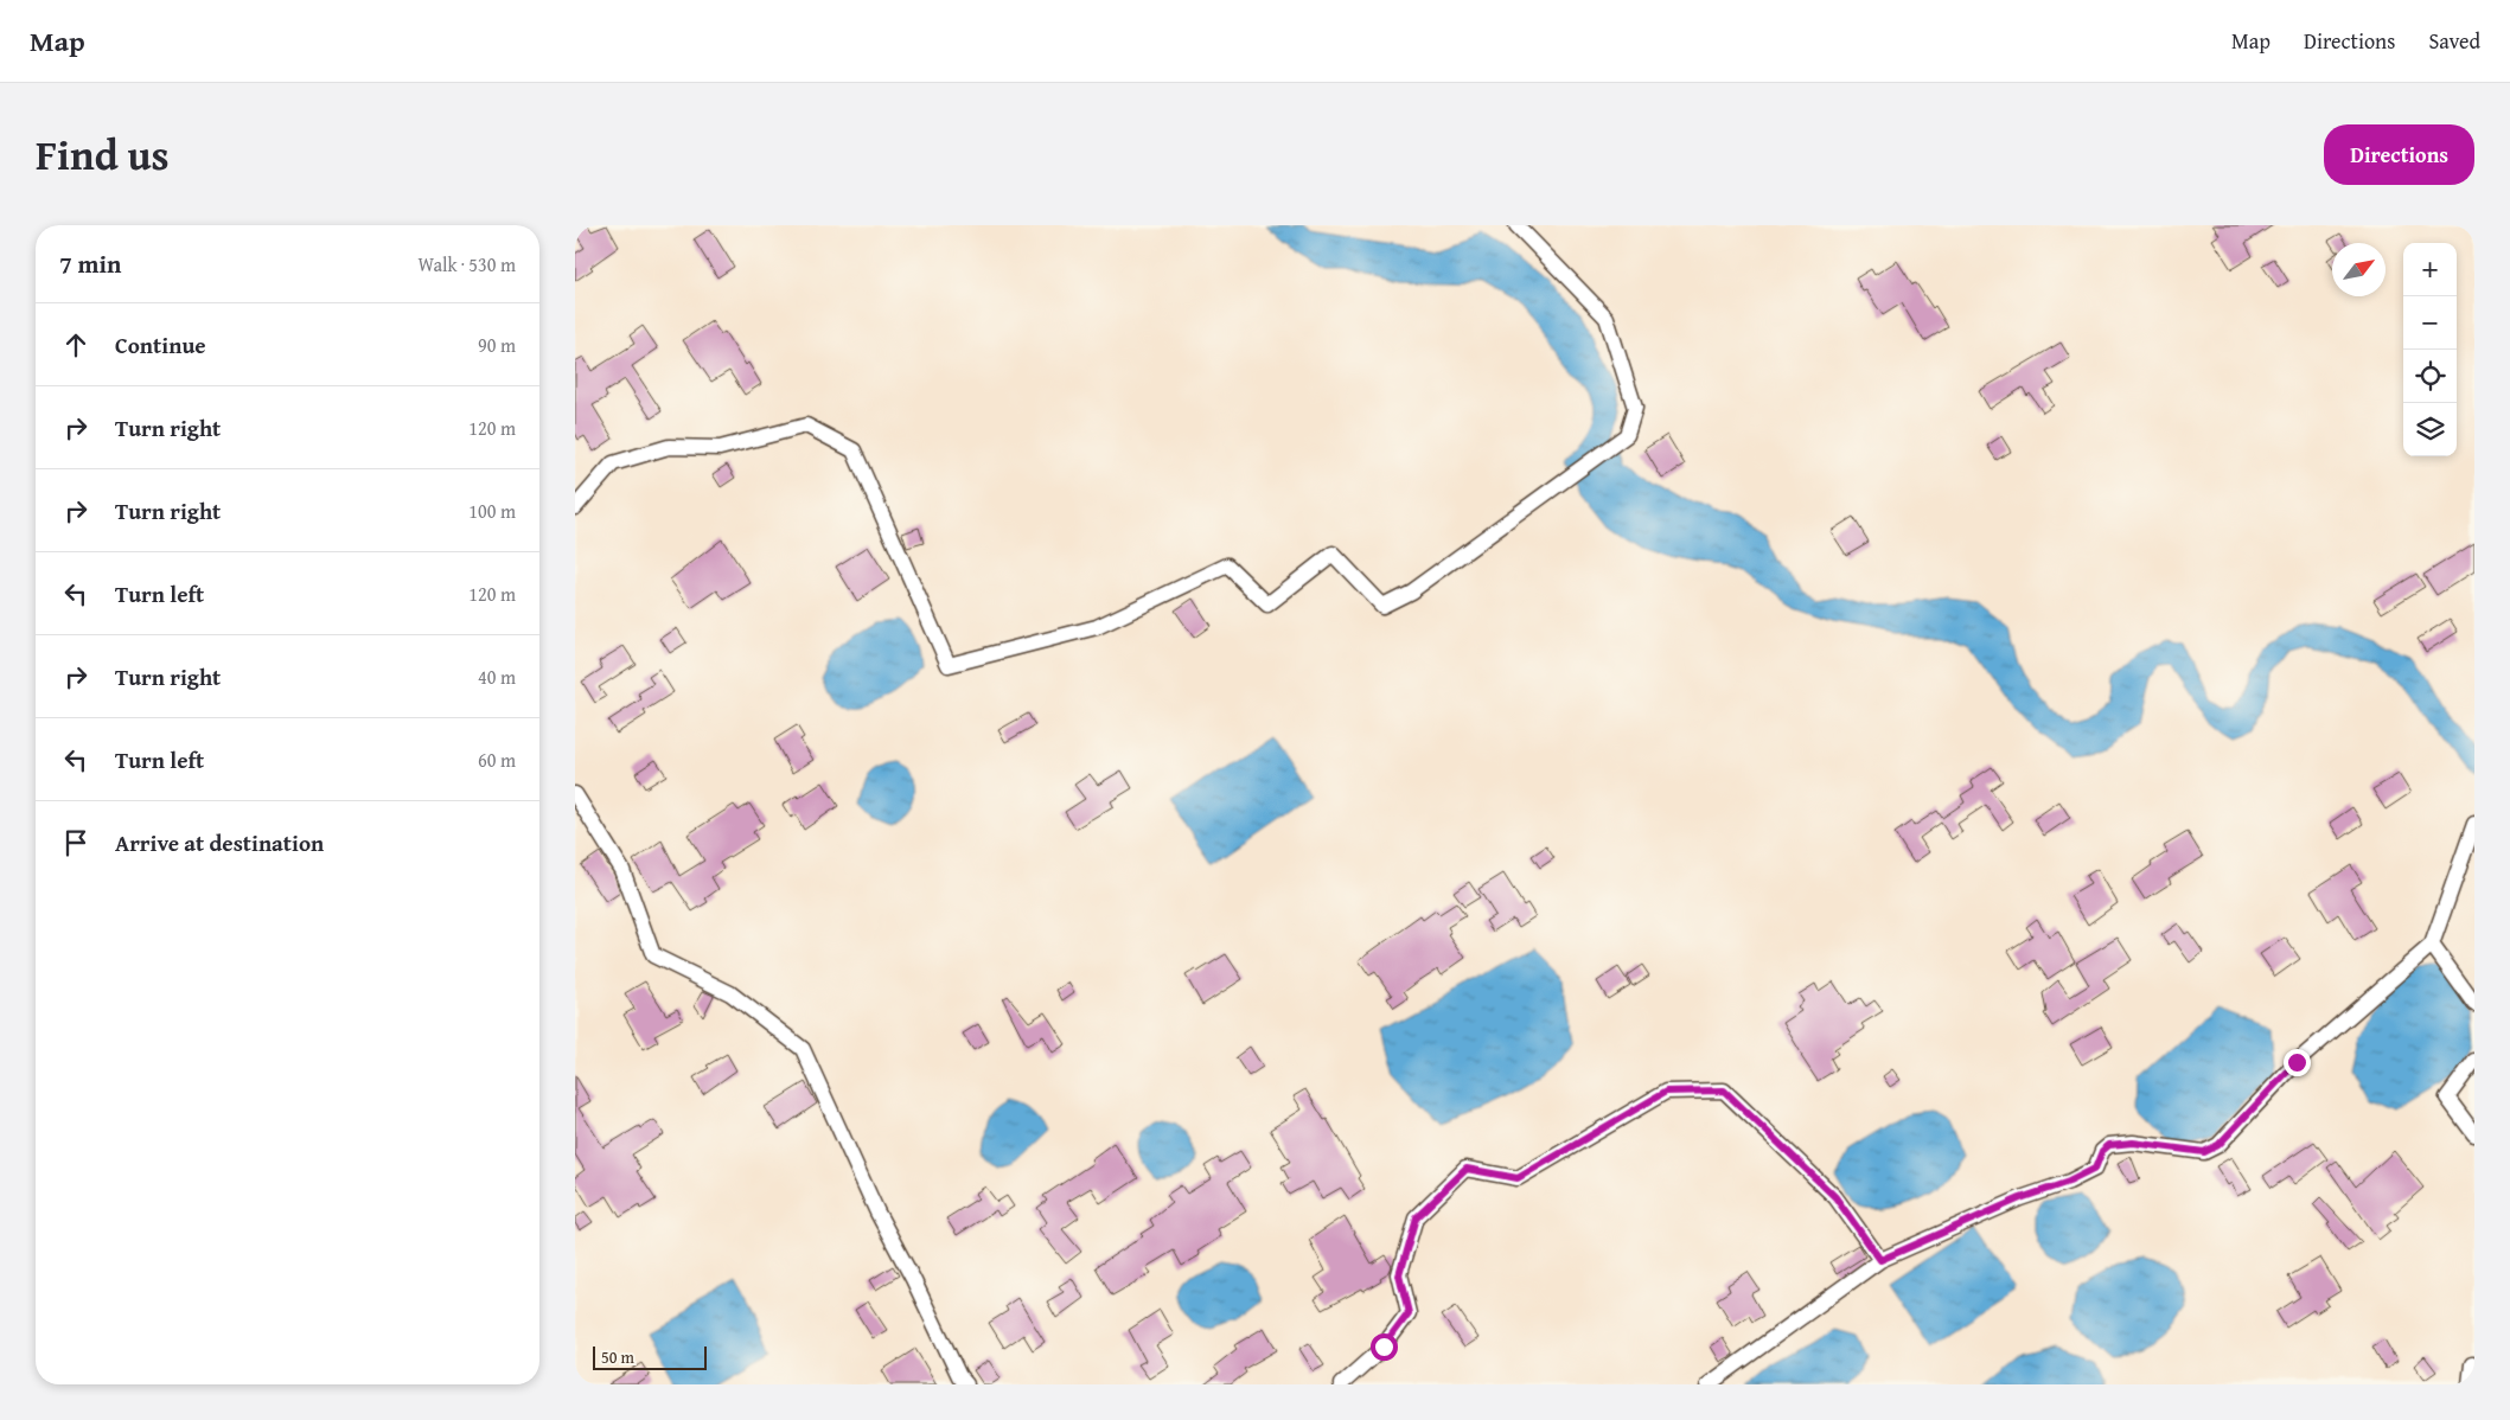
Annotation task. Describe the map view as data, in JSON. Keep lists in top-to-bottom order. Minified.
{"scale_bar":"50 m","north":"top right","page":{"header":"Map","nav":["Map","Directions","Saved"],"title":"Find us","buttons":"Directions","heading":["7 min","Walk · 530 m"],"map_buttons":["+","−"],"list":[["Continue","90 m"],["Turn right","120 m"],["Turn right","100 m"],["Turn left","120 m"],["Turn right","40 m"],["Turn left","60 m"],"Arrive at destination"],"scale":"50 m"}}
